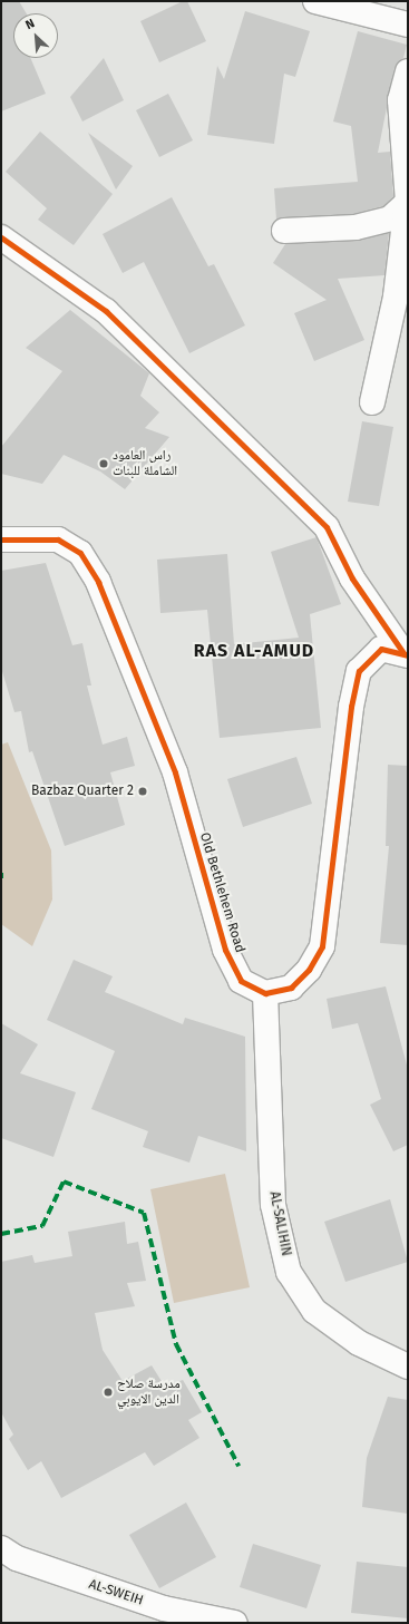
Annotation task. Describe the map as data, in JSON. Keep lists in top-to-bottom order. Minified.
{"streets":{"street":["Old Bethlehem Road","AL-SALIHIN","AL-SWEIH"]},"crossings":[["Old Bethlehem Road","AL-SALIHIN"]],"districts":["RAS AL-AMUD"],"places":["راس العامود الشاملة للبنات","Bazbaz Quarter 2","مدرسة صلاح الدين الايوبي"],"north":"top left"}
